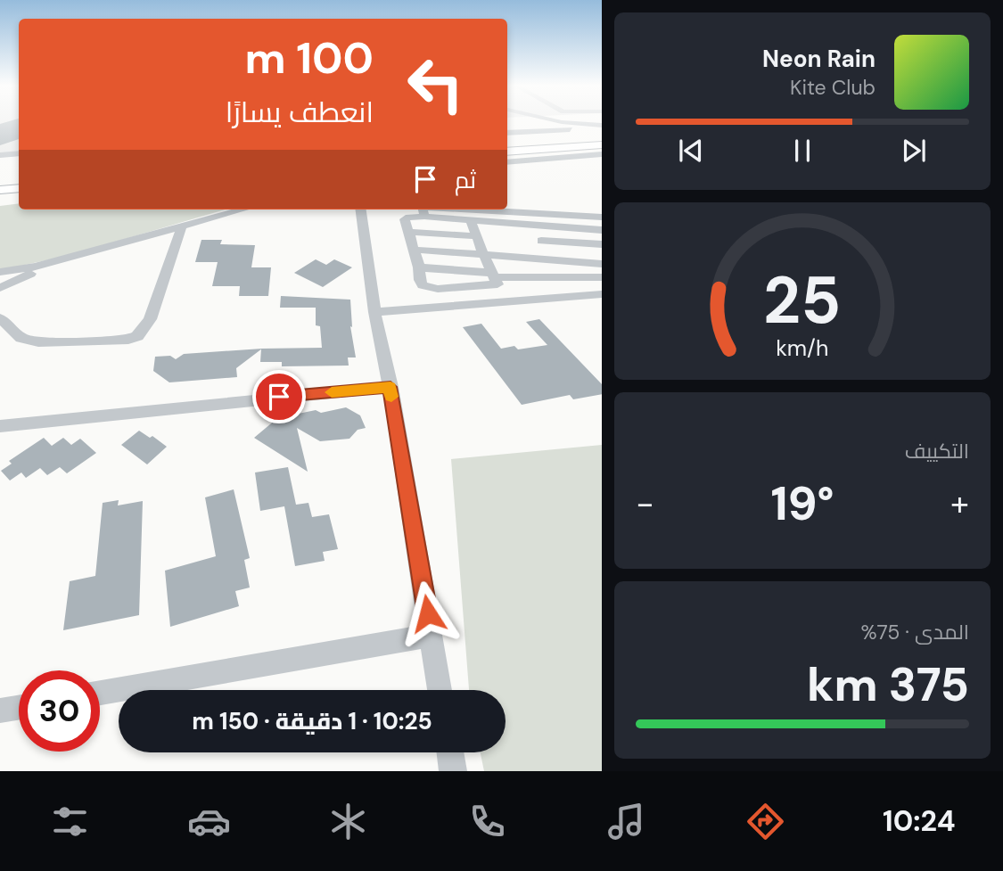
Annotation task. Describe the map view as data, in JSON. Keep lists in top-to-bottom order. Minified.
{"page":{"turn":["100 m","انعطف يسارًا"],"song":["Neon Rain","Kite Club"],"then":"ثم","tile":["التكييف",["المدى · 75%","375 km"]],"heat":["−","19°","+"],"limit":"30","trip":"10:25 · 1 دقيقة · 150 m","tabs":"10:24","gauge":["25","km/h"]}}
